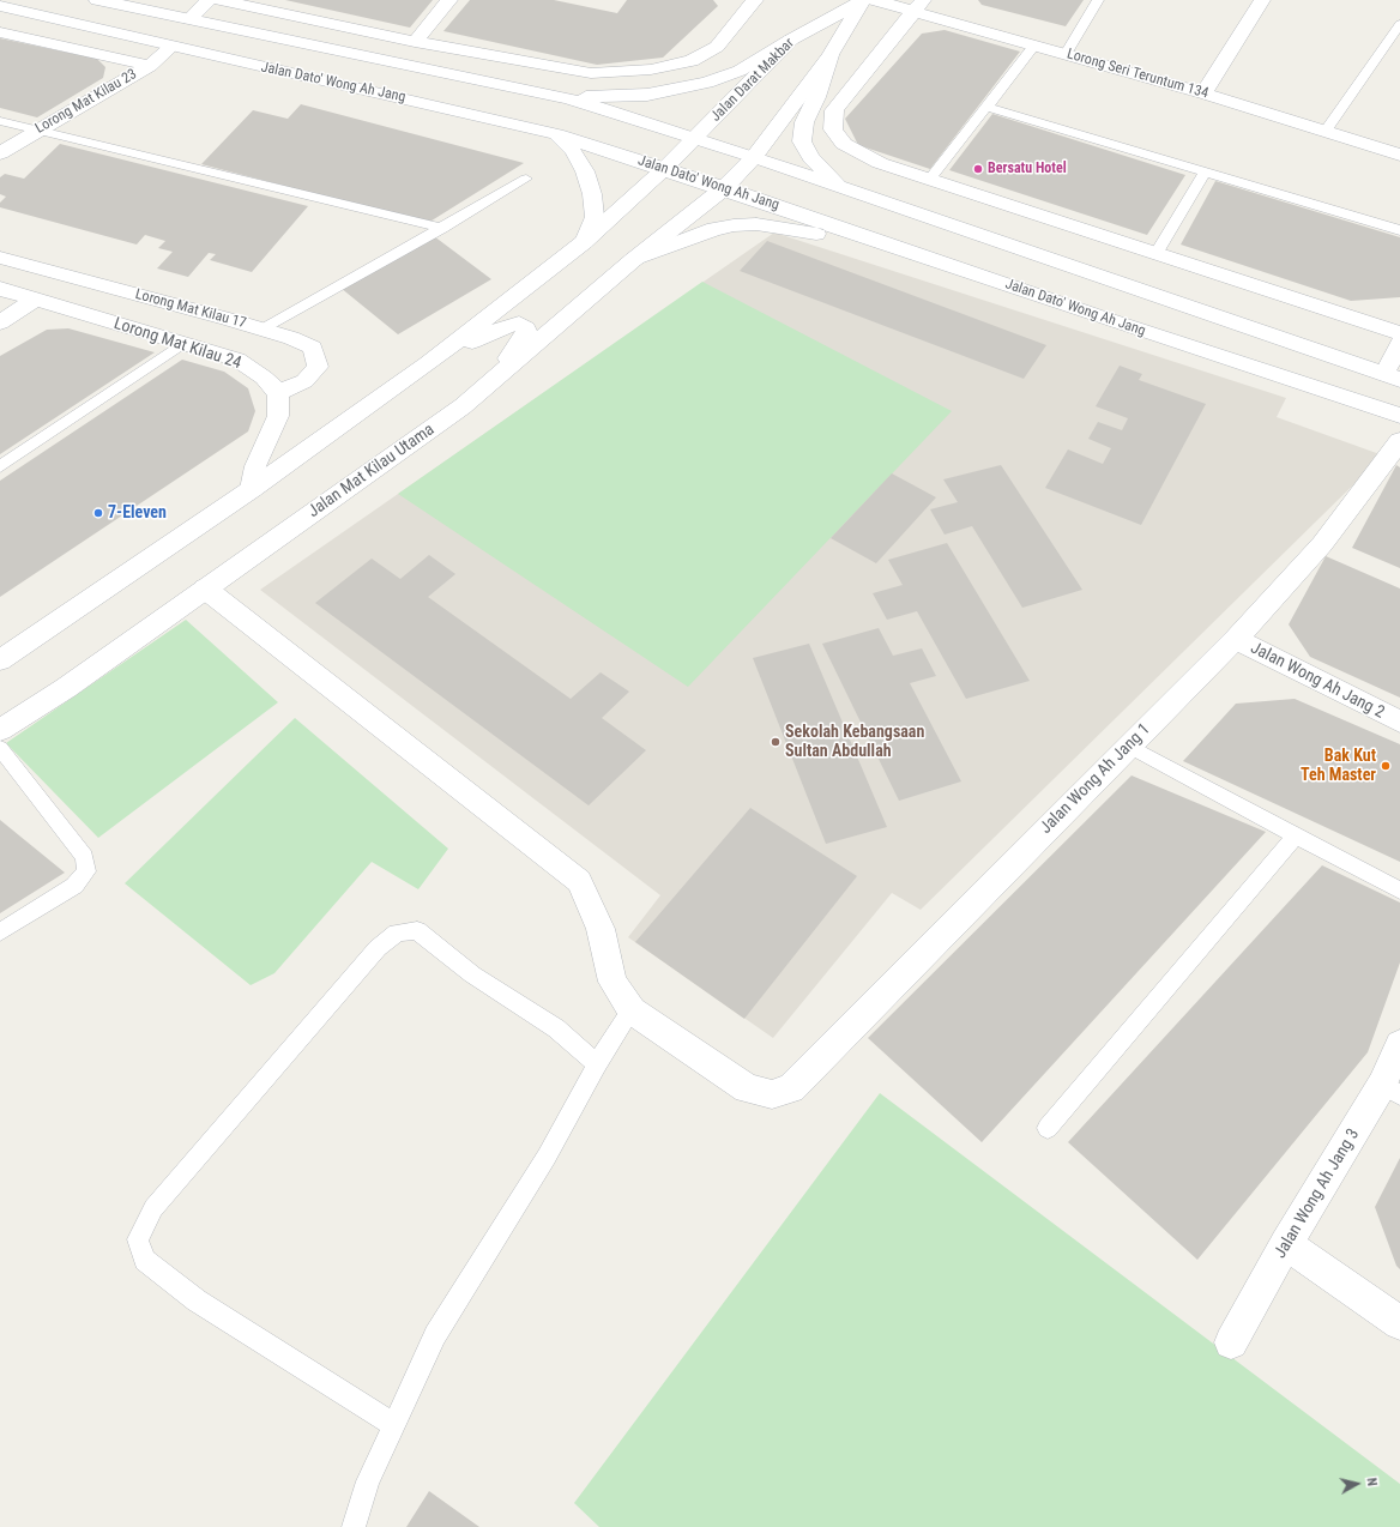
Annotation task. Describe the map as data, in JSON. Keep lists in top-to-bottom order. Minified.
{"streets":{"street":["Lorong Seri Teruntum 134","Jalan Darat Makbar","Jalan Dato' Wong Ah Jang","Lorong Mat Kilau 23","Lorong Mat Kilau 17","Lorong Mat Kilau 24","Jalan Mat Kilau Utama","Jalan Wong Ah Jang 2","Jalan Wong Ah Jang 1","Jalan Wong Ah Jang 3"]},"crossings":[["Jalan Darat Makbar","Jalan Dato' Wong Ah Jang"],["Jalan Darat Makbar","Jalan Mat Kilau Utama"],["Jalan Dato' Wong Ah Jang","Lorong Mat Kilau 23"],["Jalan Dato' Wong Ah Jang","Jalan Mat Kilau Utama"],["Lorong Mat Kilau 17","Lorong Mat Kilau 24"],["Jalan Wong Ah Jang 2","Jalan Wong Ah Jang 1"]],"places":["Bersatu Hotel","7-Eleven","Sekolah Kebangsaan Sultan Abdullah","Bak Kut Teh Master"],"north":"right"}
